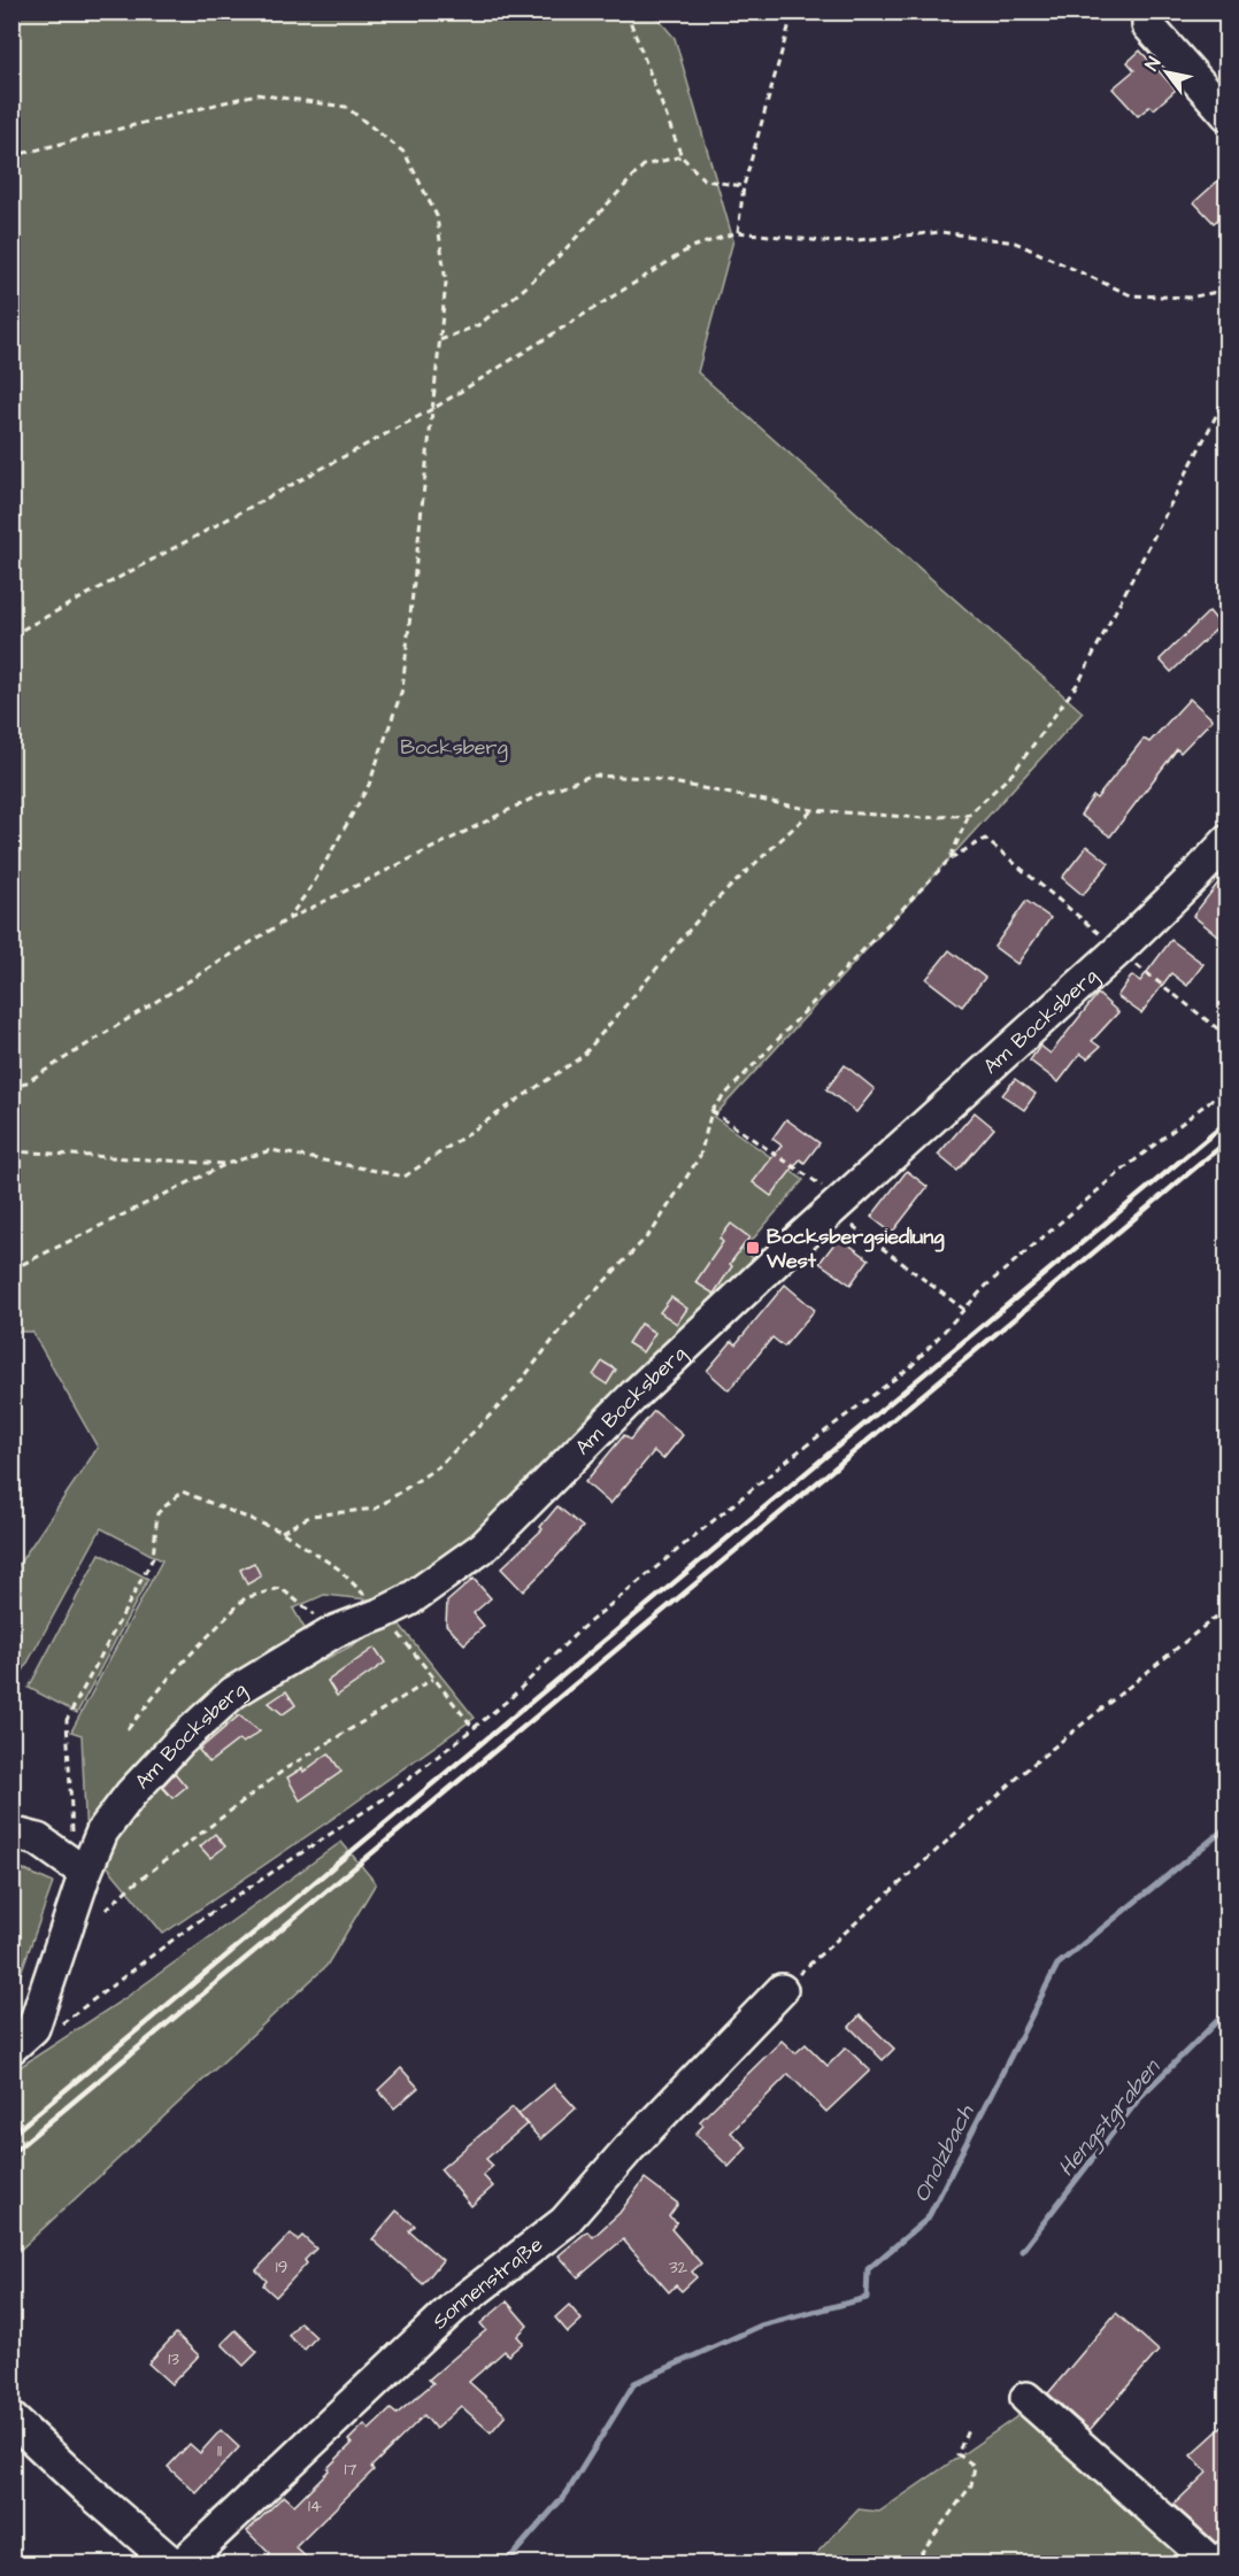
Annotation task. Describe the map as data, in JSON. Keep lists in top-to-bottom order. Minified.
{"streets":{"street":["Am Bocksberg","Sonnenstraße"]},"water":["Hengstgraben","Onolzbach"],"parks":["Bocksberg"],"places":{"transit":["Bocksbergsiedlung West"]},"house_numbers":["19","32","13","11","17","14"],"north":"top left"}
